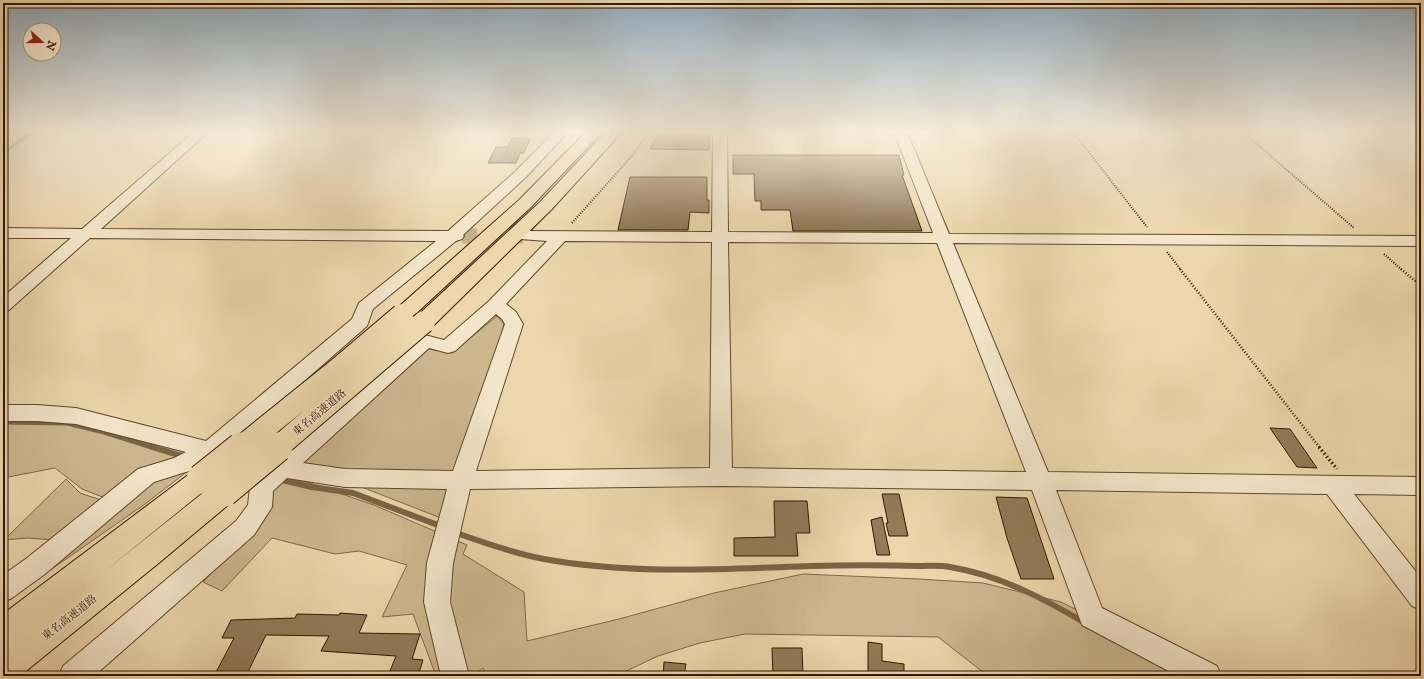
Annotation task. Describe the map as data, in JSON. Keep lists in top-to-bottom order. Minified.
{"streets":{"highway":["東名高速道路"]},"north":"right"}
